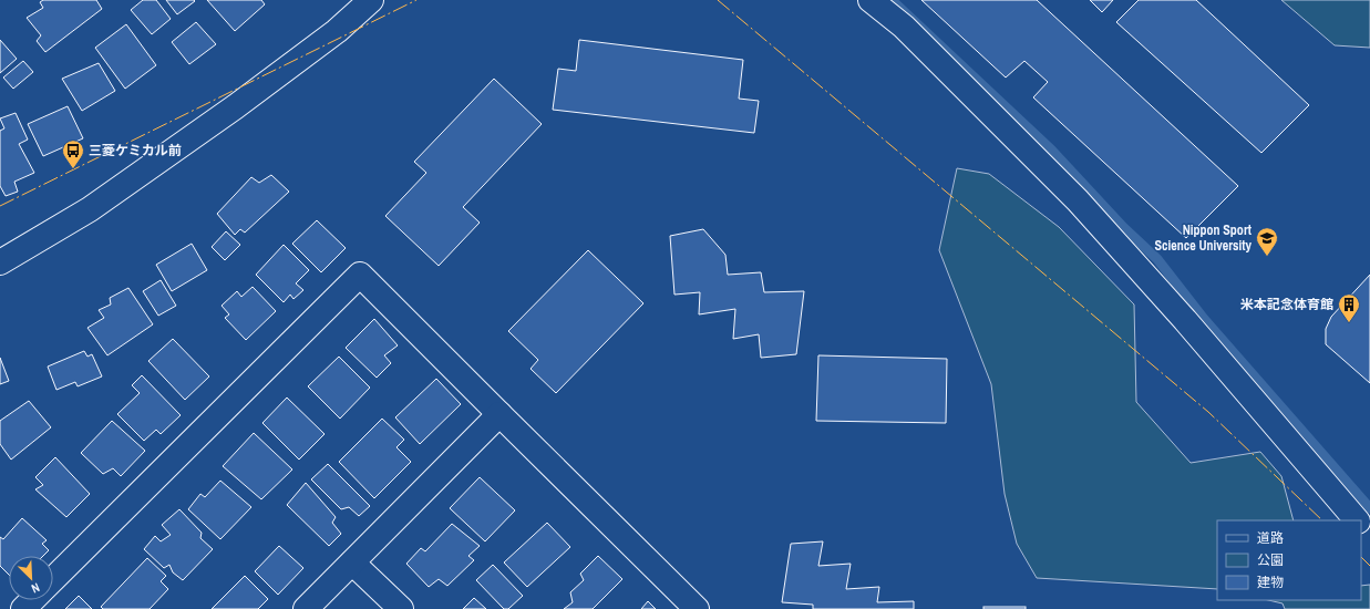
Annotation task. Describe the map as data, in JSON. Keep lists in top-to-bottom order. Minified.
{"places":{"bus stop":["三菱ケミカル前"],"school or university":["Nippon Sport Science University"],"building":["米本記念体育館"]},"legend":["道路","公園","建物"],"north":"bottom right"}
